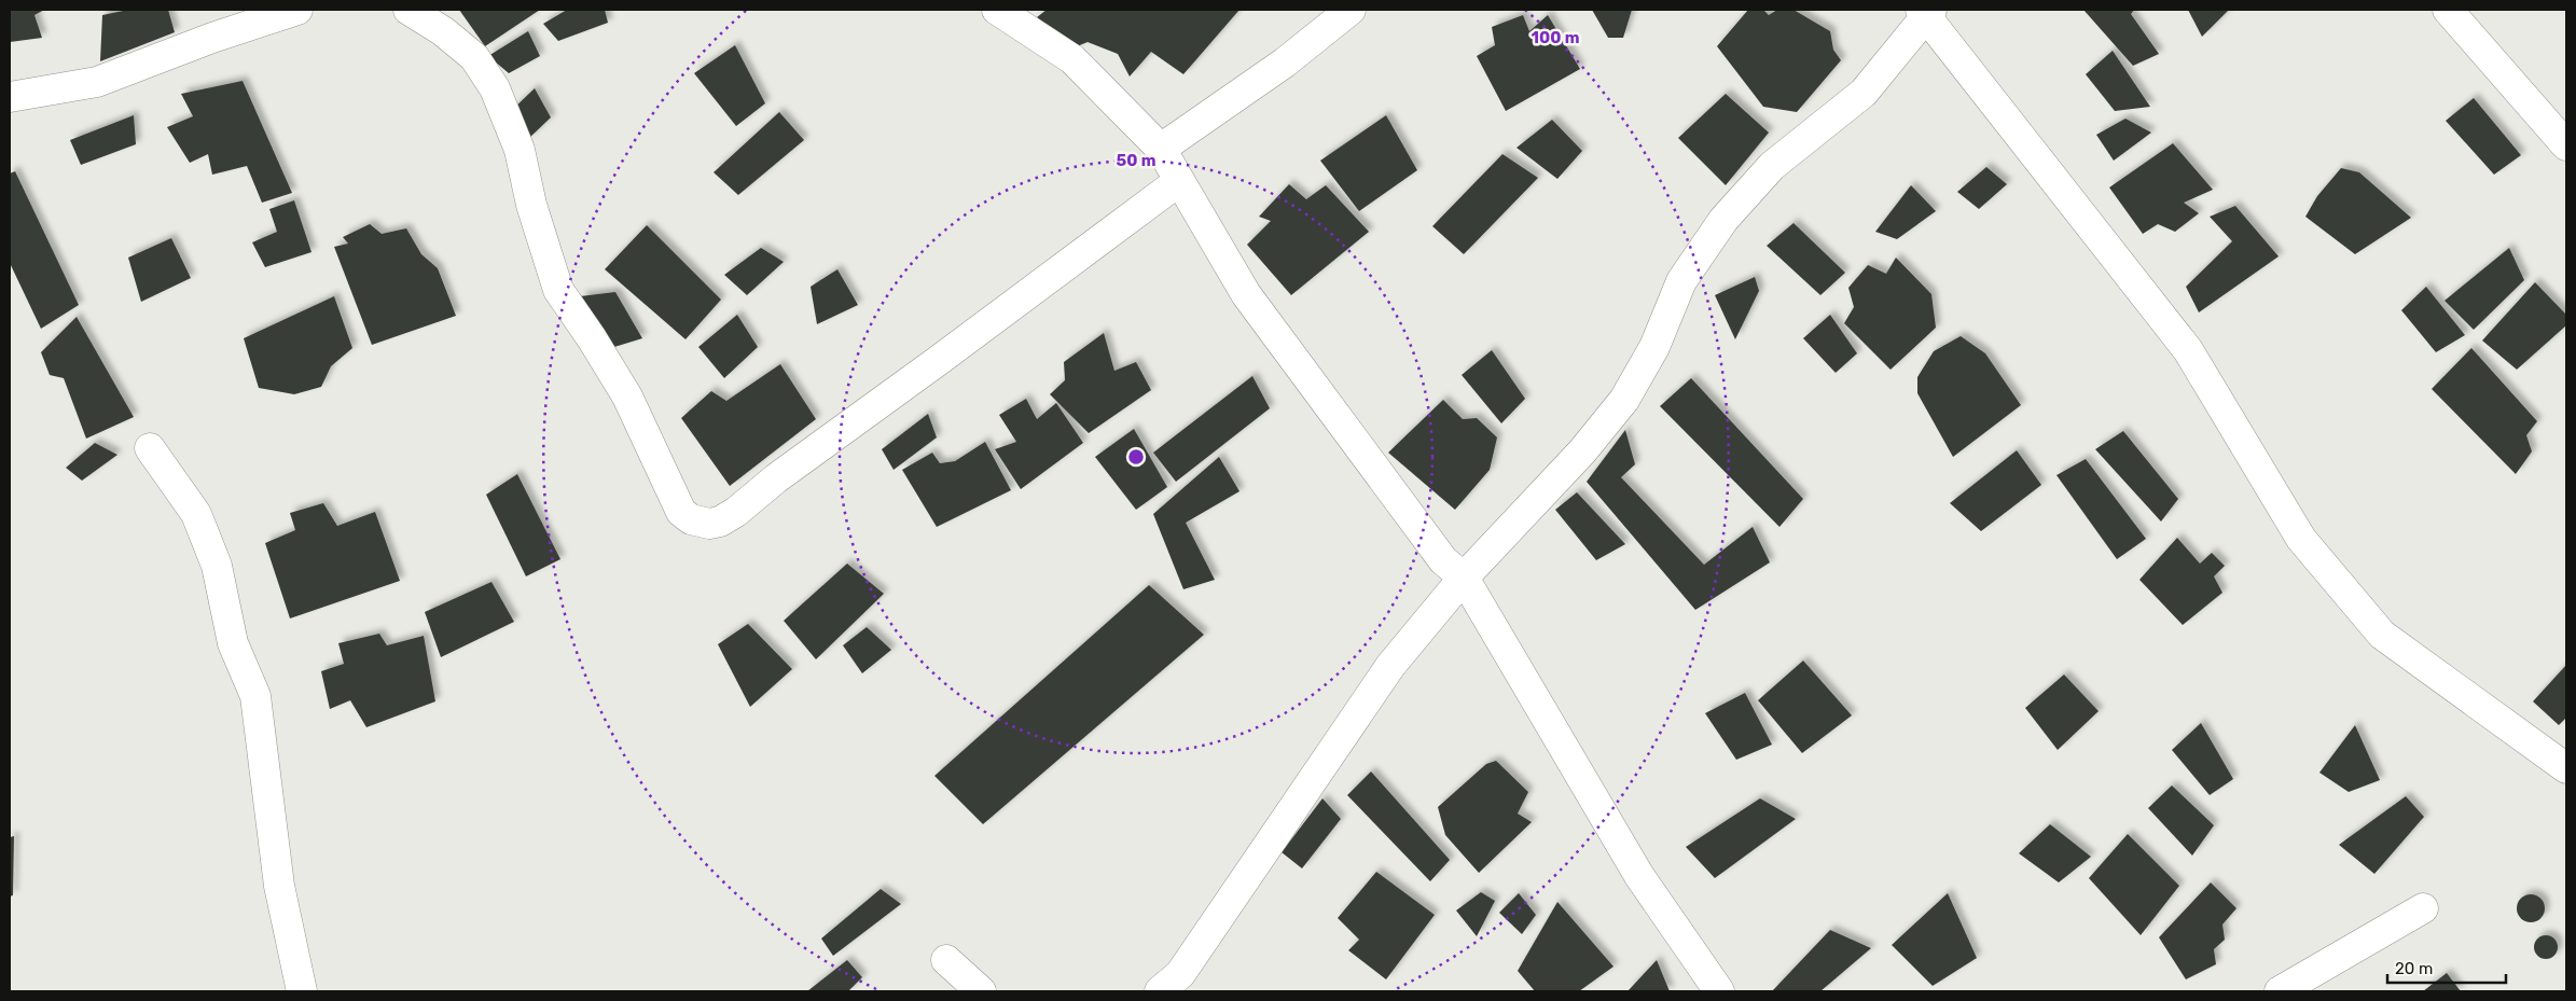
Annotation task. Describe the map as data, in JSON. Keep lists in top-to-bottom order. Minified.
{"scale_bar":"20 m","rings":["100 m","50 m"]}
